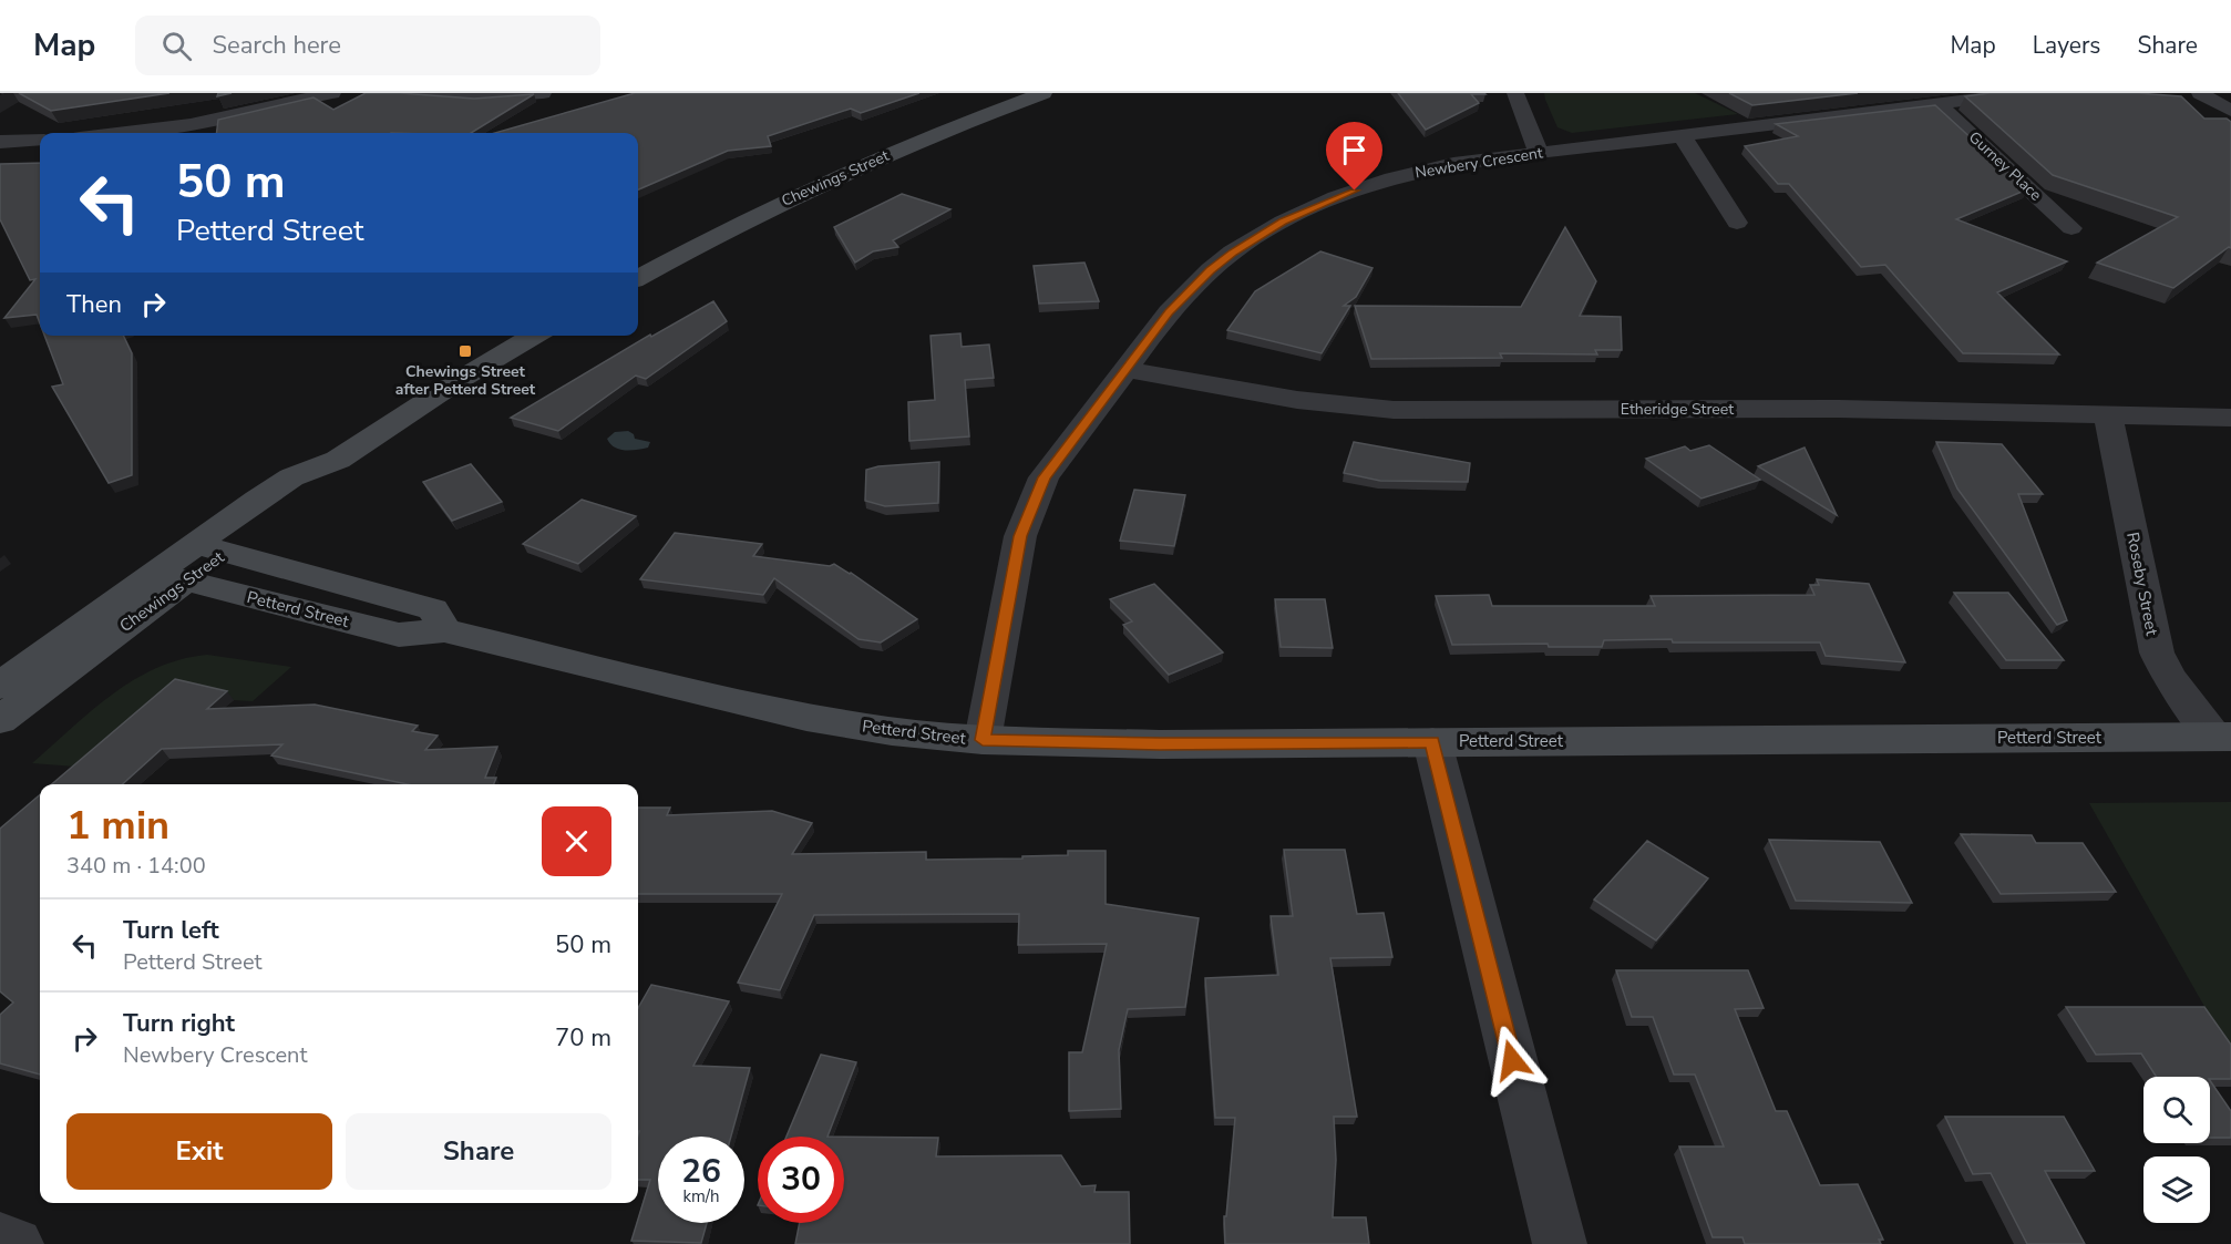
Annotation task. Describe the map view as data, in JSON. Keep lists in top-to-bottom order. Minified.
{"streets":{"street":["Newbery Crescent","Gurney Place","Chewings Street","Etheridge Street","Roseby Street","Petterd Street"]},"crossings":[["Newbery Crescent","Gurney Place"],["Newbery Crescent","Etheridge Street"],["Newbery Crescent","Petterd Street"],["Chewings Street","Petterd Street"],["Etheridge Street","Roseby Street"],["Roseby Street","Petterd Street"]],"places":{"transit":["Chewings Street after Petterd Street"]},"page":{"header":"Map","search":"Search here","nav":["Map","Layers","Share"],"turn":["50 m","Petterd Street"],"then":"Then","heading":["1 min","340 m · 14:00"],"list":[{"name":"Turn left","note":"Petterd Street","value":"50 m"},{"name":"Turn right","note":"Newbery Crescent","value":"70 m"}],"buttons":["Exit","Share"],"speed":"26 km/h","limit":"30"}}
